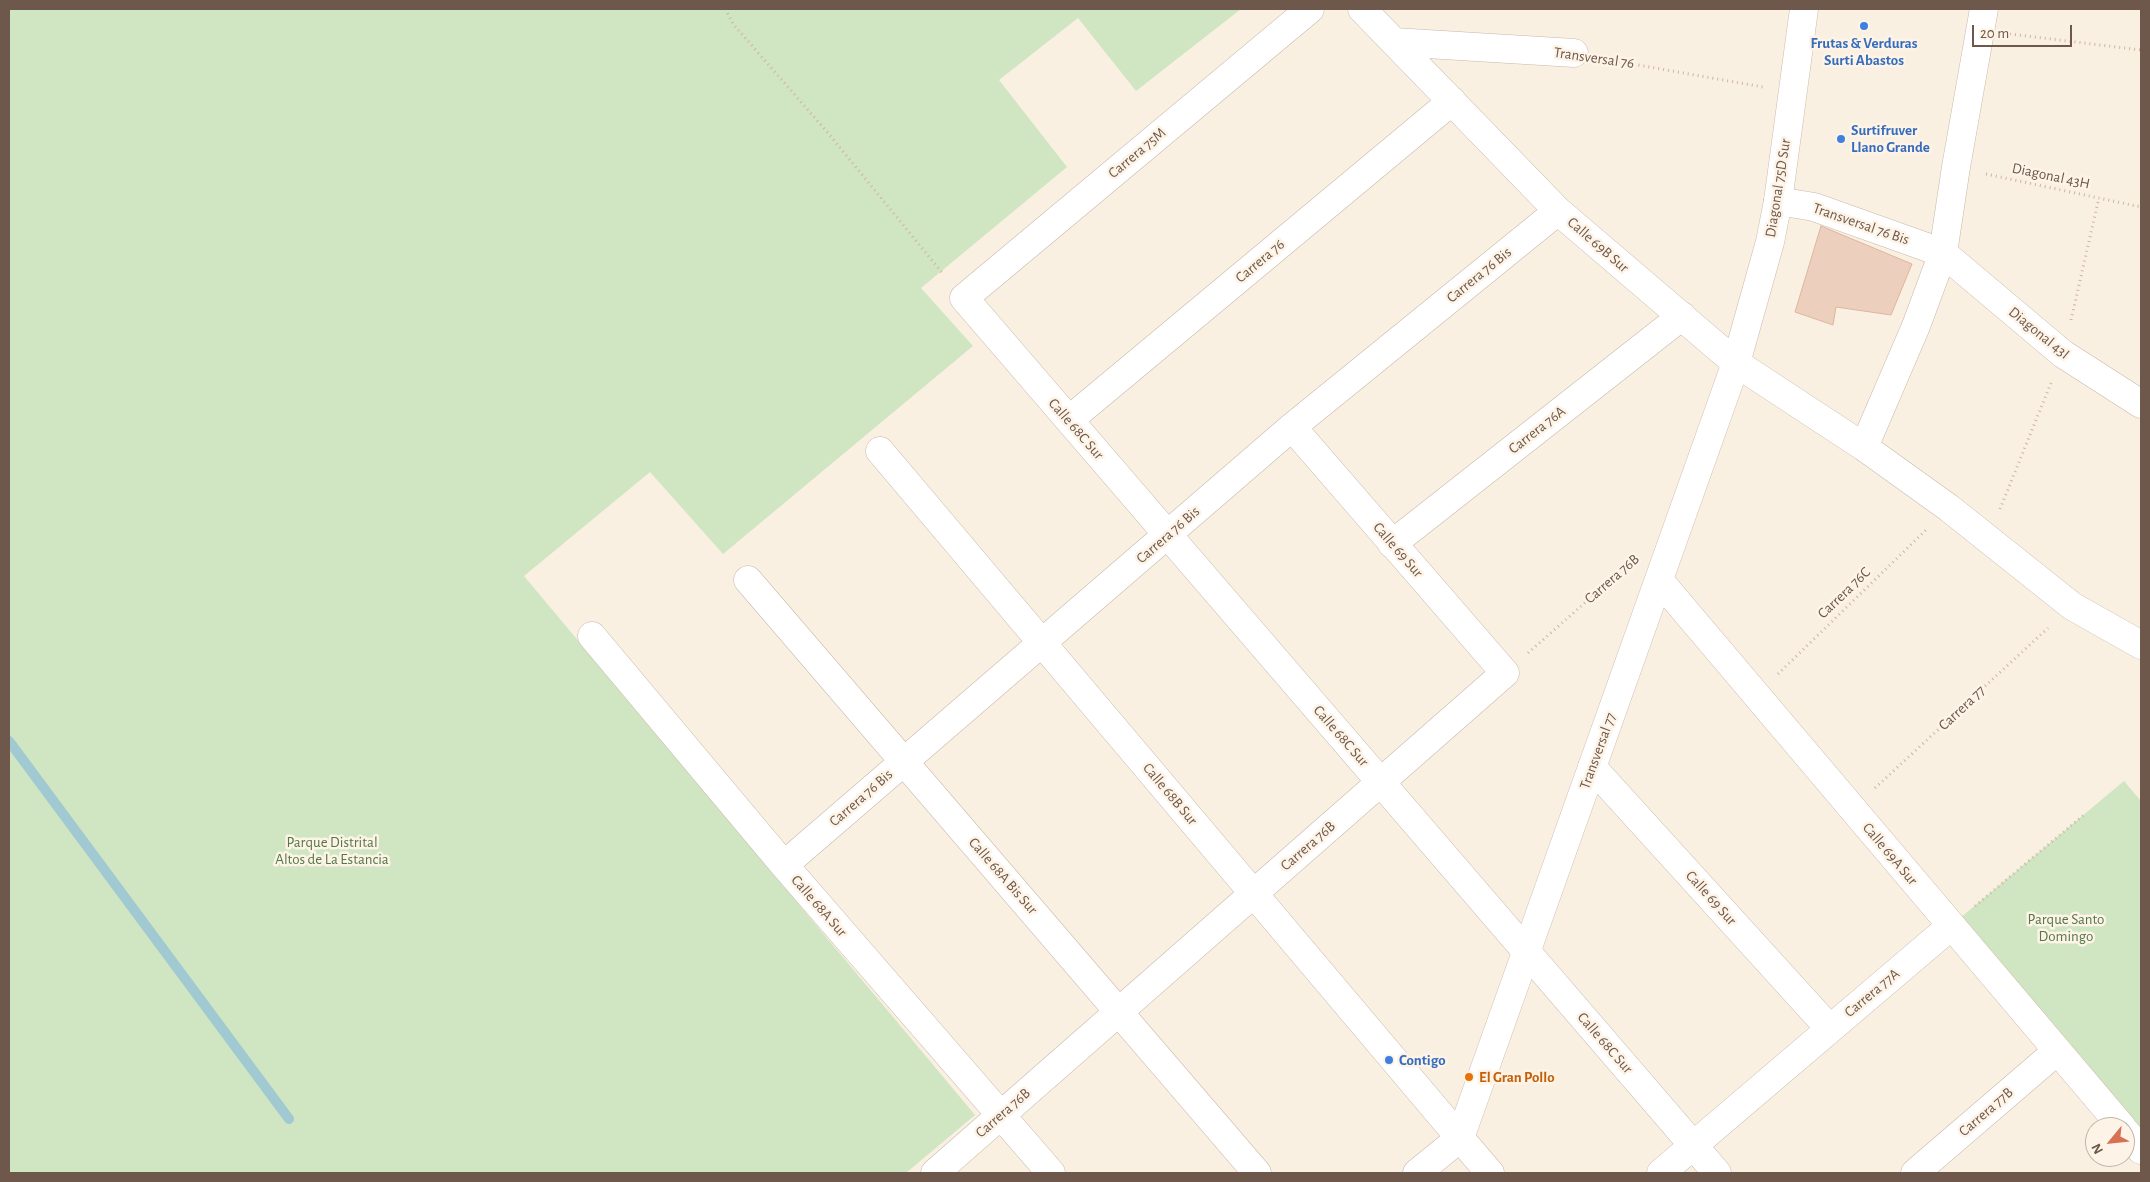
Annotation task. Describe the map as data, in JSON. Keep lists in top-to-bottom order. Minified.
{"streets":{"street":["Transversal 76","Carrera 75M","Diagonal 75D Sur","Transversal 76 Bis","Calle 69B Sur","Carrera 76","Carrera 76 Bis","Diagonal 43I","Calle 68C Sur","Carrera 76A","Calle 69 Sur","Carrera 76B","Transversal 77","Calle 68B Sur","Calle 69A Sur","Calle 68A Bis Sur","Calle 68A Sur","Carrera 77A","Carrera 77B"],"path":["Diagonal 43H","Carrera 76C","Carrera 77"]},"crossings":[["Transversal 76","Diagonal 75D Sur"],["Transversal 76","Calle 69B Sur"],["Carrera 75M","Calle 68C Sur"],["Diagonal 75D Sur","Transversal 76 Bis"],["Diagonal 75D Sur","Calle 69B Sur"],["Diagonal 75D Sur","Transversal 77"],["Transversal 76 Bis","Diagonal 43I"],["Calle 69B Sur","Carrera 76"],["Calle 69B Sur","Carrera 76 Bis"],["Calle 69B Sur","Carrera 76A"],["Calle 69B Sur","Carrera 76C"],["Calle 69B Sur","Carrera 77"],["Calle 69B Sur","Transversal 77"],["Carrera 76","Calle 68C Sur"],["Carrera 76 Bis","Calle 68C Sur"],["Carrera 76 Bis","Calle 69 Sur"],["Carrera 76 Bis","Calle 68B Sur"],["Carrera 76 Bis","Calle 68A Bis Sur"],["Carrera 76 Bis","Calle 68A Sur"],["Calle 68C Sur","Carrera 76B"],["Calle 68C Sur","Transversal 77"],["Calle 68C Sur","Carrera 77A"],["Carrera 76A","Calle 69 Sur"],["Calle 69 Sur","Carrera 76B"],["Calle 69 Sur","Transversal 77"],["Calle 69 Sur","Carrera 77A"],["Carrera 76B","Calle 68B Sur"],["Carrera 76B","Calle 68A Bis Sur"],["Carrera 76B","Calle 68A Sur"],["Carrera 76C","Calle 69A Sur"],["Carrera 77","Calle 69A Sur"],["Transversal 77","Calle 68B Sur"],["Transversal 77","Calle 69A Sur"],["Calle 69A Sur","Carrera 77A"],["Calle 69A Sur","Carrera 77B"]],"parks":["Parque Distrital Altos de La Estancia","Parque Santo Domingo"],"places":["Frutas & Verduras Surti Abastos","Surtifruver Llano Grande","Contigo","El Gran Pollo"],"scale_bar":"20 m","north":"bottom left"}
